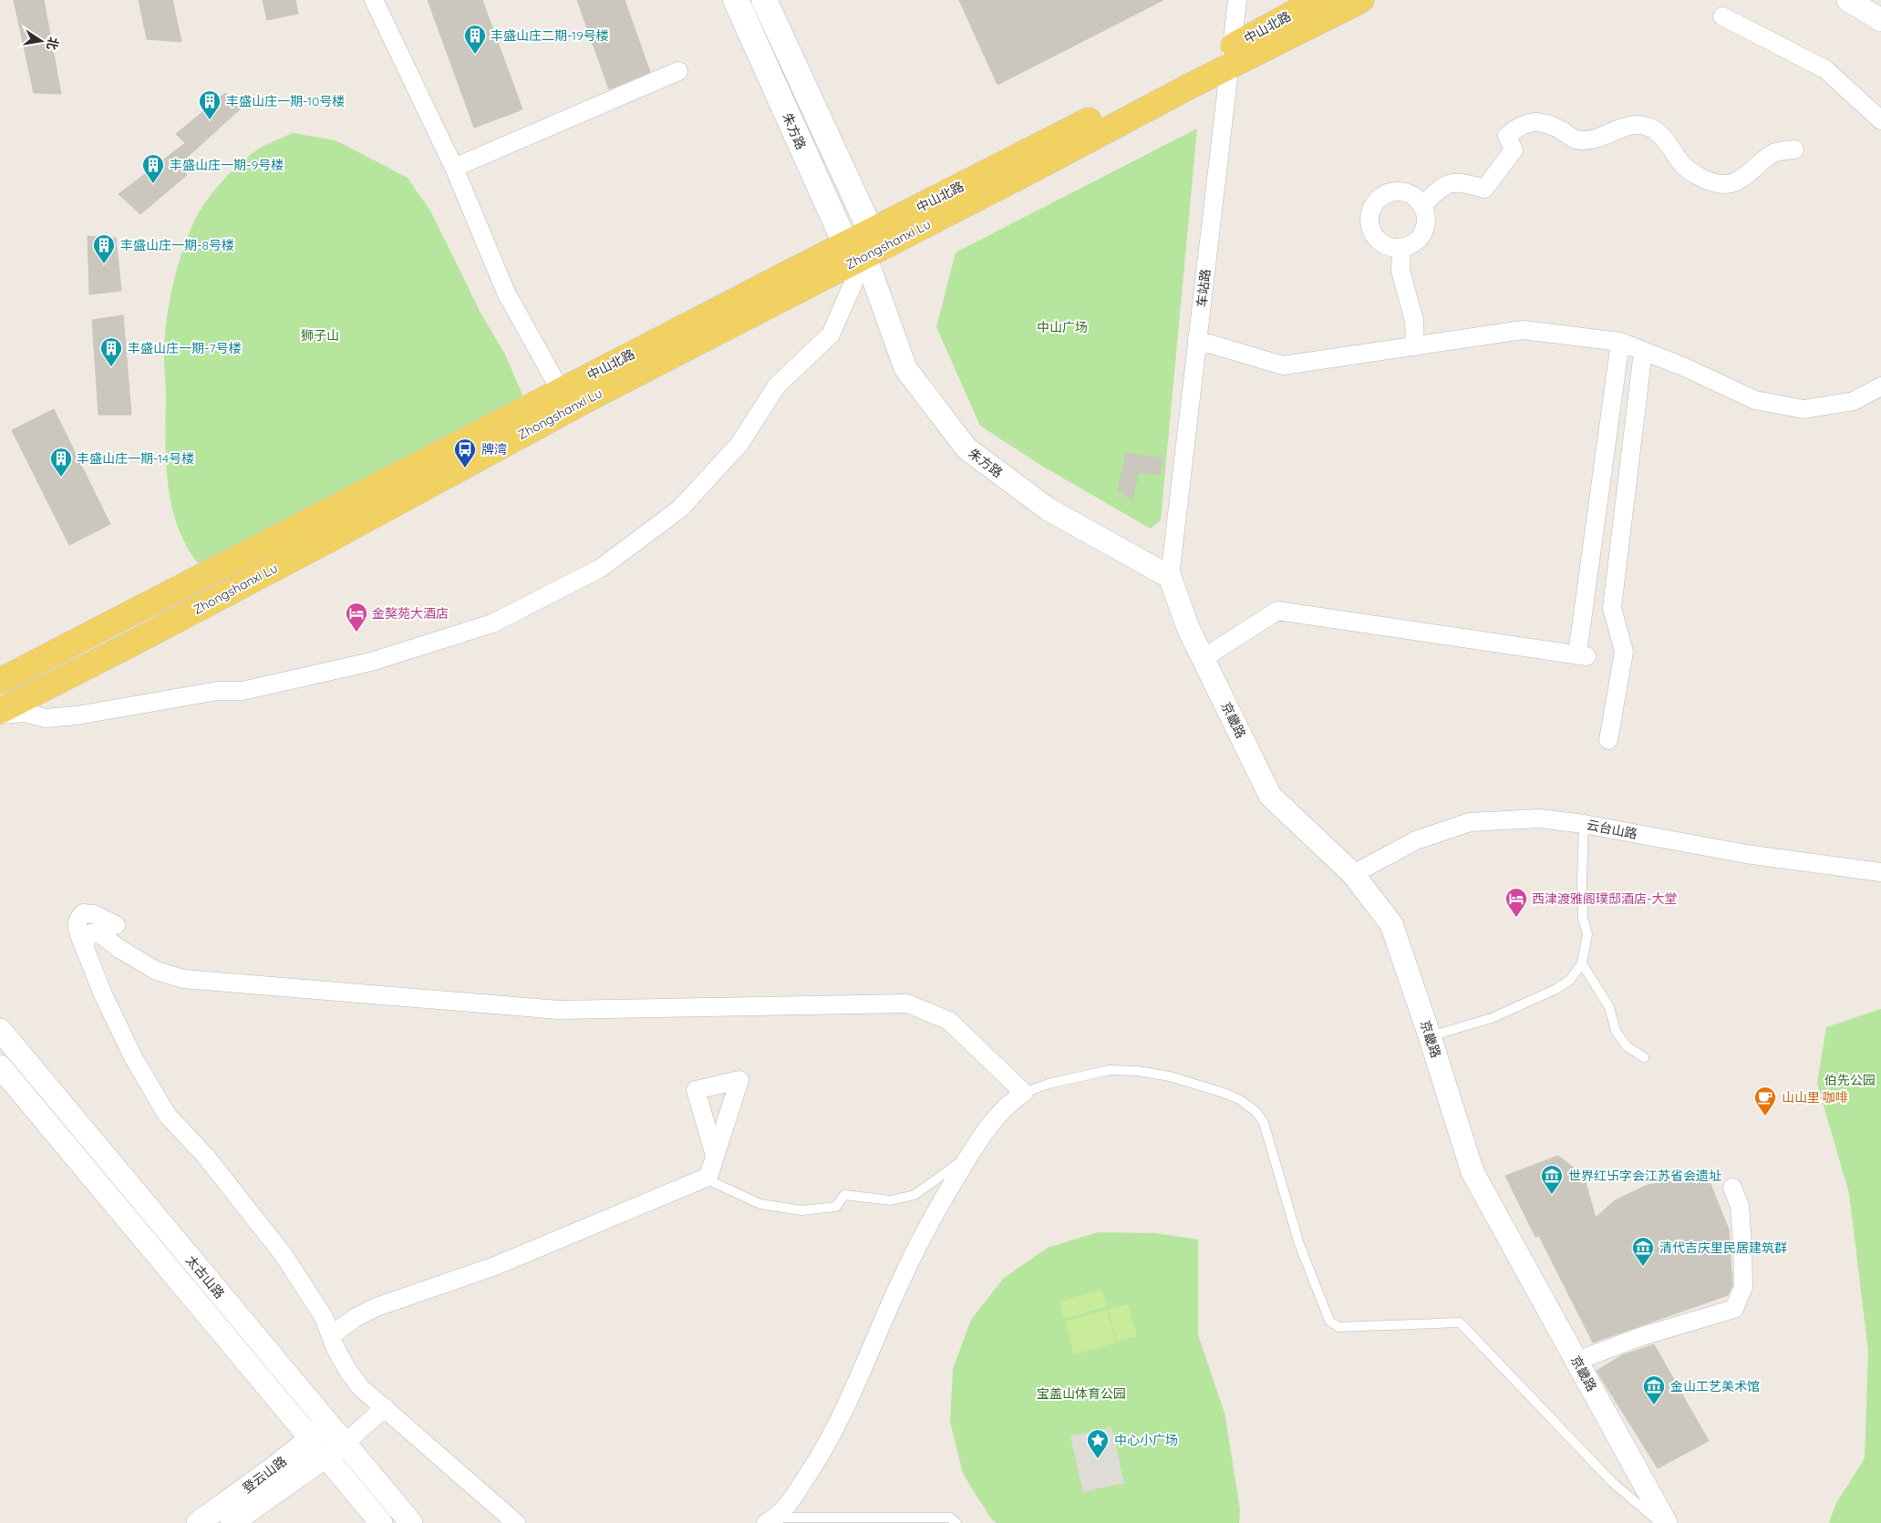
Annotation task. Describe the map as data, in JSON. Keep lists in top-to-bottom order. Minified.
{"streets":{"main road":["中山北路","朱方路","Zhongshanxi Lu"],"street":["车站路","京畿路","云台山路","太古山路","登云山路"]},"crossings":[["中山北路","朱方路"],["中山北路","Zhongshanxi Lu"],["中山北路","车站路"],["朱方路","Zhongshanxi Lu"],["朱方路","车站路"],["朱方路","京畿路"],["车站路","京畿路"],["京畿路","云台山路"],["太古山路","登云山路"]],"parks":["中山广场","狮子山","伯先公园","宝盖山体育公园"],"places":{"building":["丰盛山庄二期-19号楼","丰盛山庄一期-10号楼","丰盛山庄一期-9号楼","丰盛山庄一期-8号楼","丰盛山庄一期-7号楼","丰盛山庄一期-14号楼"],"bus stop":["牌湾"],"hotel":["金獒苑大酒店","西津渡雅阁璞邸酒店-大堂"],"cafe":["山山里·咖啡"],"museum":["世界红卐字会江苏省会遗址","清代吉庆里民居建筑群","金山工艺美术馆"],"place":["中心小广场"]},"north":"right"}
